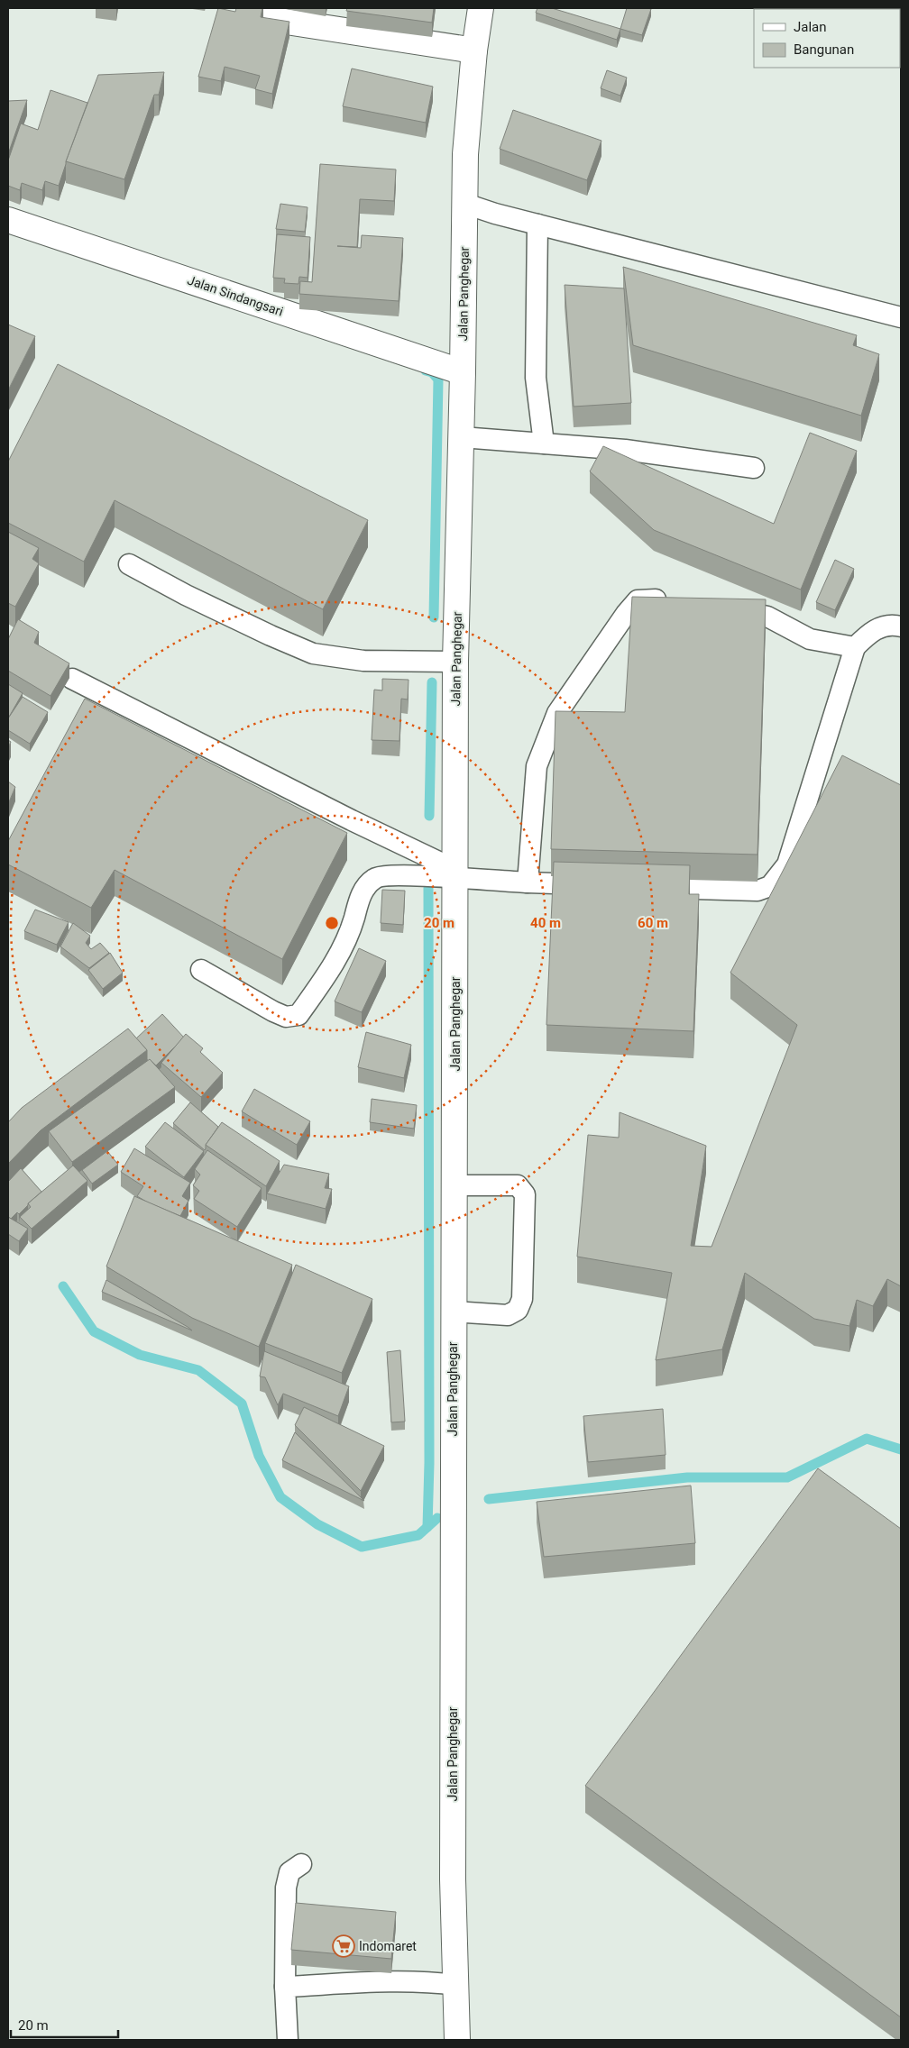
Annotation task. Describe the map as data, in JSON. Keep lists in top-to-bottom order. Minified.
{"streets":{"street":["Jalan Panghegar","Jalan Sindangsari"]},"crossings":[["Jalan Panghegar","Jalan Sindangsari"]],"places":{"supermarket":["Indomaret"]},"legend":["Jalan","Bangunan"],"scale_bar":"20 m","rings":["20 m","40 m","60 m"]}
